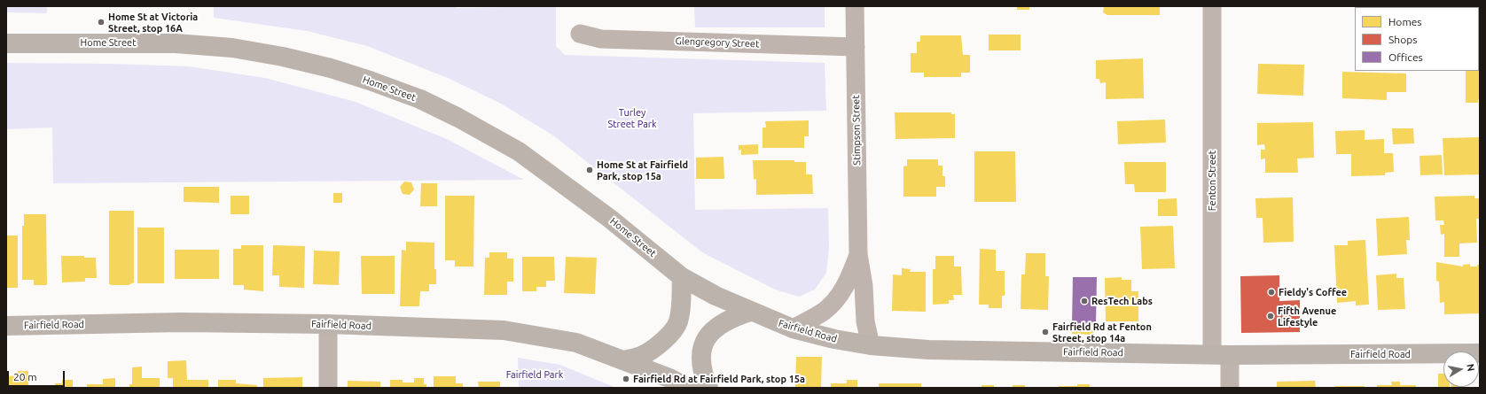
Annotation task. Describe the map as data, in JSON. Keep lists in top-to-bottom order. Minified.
{"streets":{"main road":["Home Street","Fairfield Road"],"street":["Glengregory Street","Stimpson Street","Fenton Street"]},"crossings":[["Home Street","Fairfield Road"],["Glengregory Street","Stimpson Street"],["Stimpson Street","Fairfield Road"],["Fenton Street","Fairfield Road"]],"parks":["Turley Street Park","Fairfield Park"],"places":["Home St at Victoria Street, stop 16A","Home St at Fairfield Park, stop 15a","Fieldy's Coffee","ResTech Labs","Fifth Avenue Lifestyle","Fairfield Rd at Fenton Street, stop 14a","Fairfield Rd at Fairfield Park, stop 15a"],"legend":["Homes","Shops","Offices"],"scale_bar":"20 m","north":"right"}
